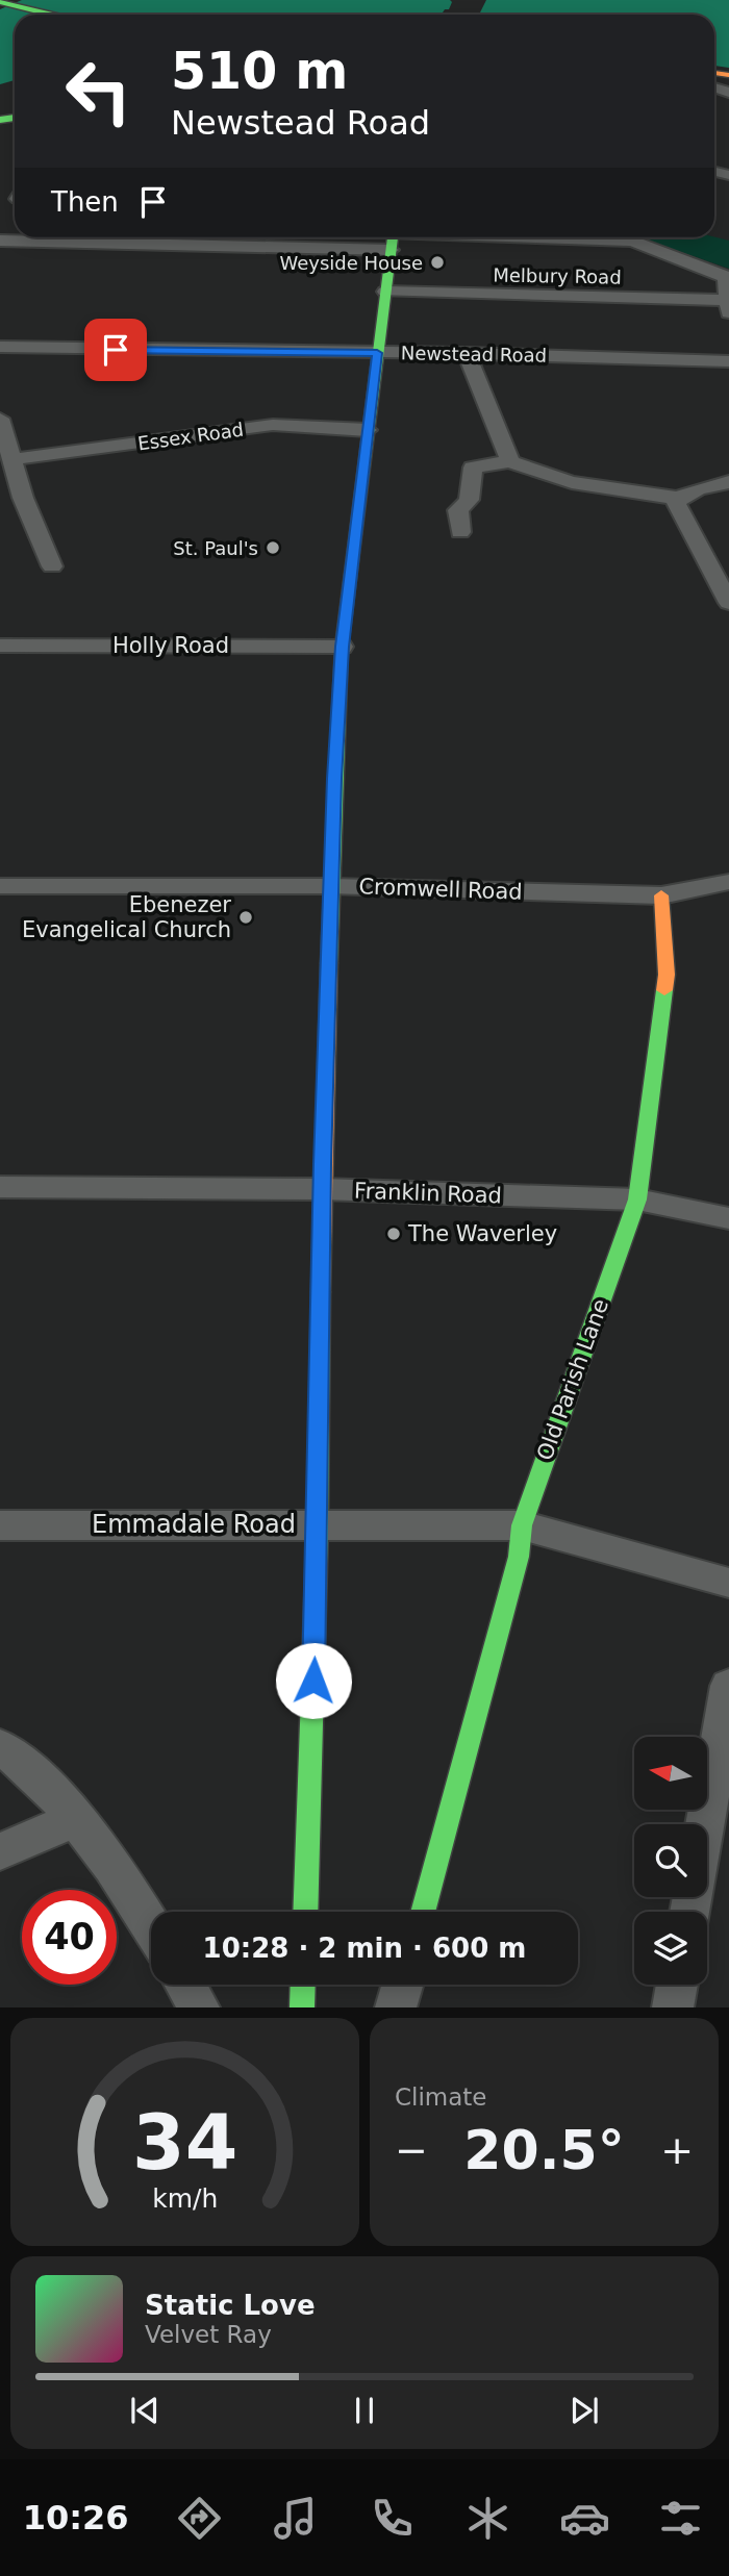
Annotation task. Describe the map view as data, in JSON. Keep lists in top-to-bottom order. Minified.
{"streets":{"main road":["Old Parish Lane"],"street":["Melbury Road","Newstead Road","Essex Road","Holly Road","Cromwell Road","Franklin Road","Emmadale Road"]},"crossings":[["Cromwell Road","Old Parish Lane"],["Franklin Road","Old Parish Lane"],["Old Parish Lane","Emmadale Road"]],"places":["Weyside House","St. Paul's","Ebenezer Evangelical Church","The Waverley"],"north":"left","page":{"turn":["510 m","Newstead Road"],"then":"Then","limit":"40","trip":"10:28 · 2 min · 600 m","tile":"Climate","heat":["−","20.5°","+"],"song":["Static Love","Velvet Ray"],"tabs":"10:26","gauge":["34","km/h"]}}
